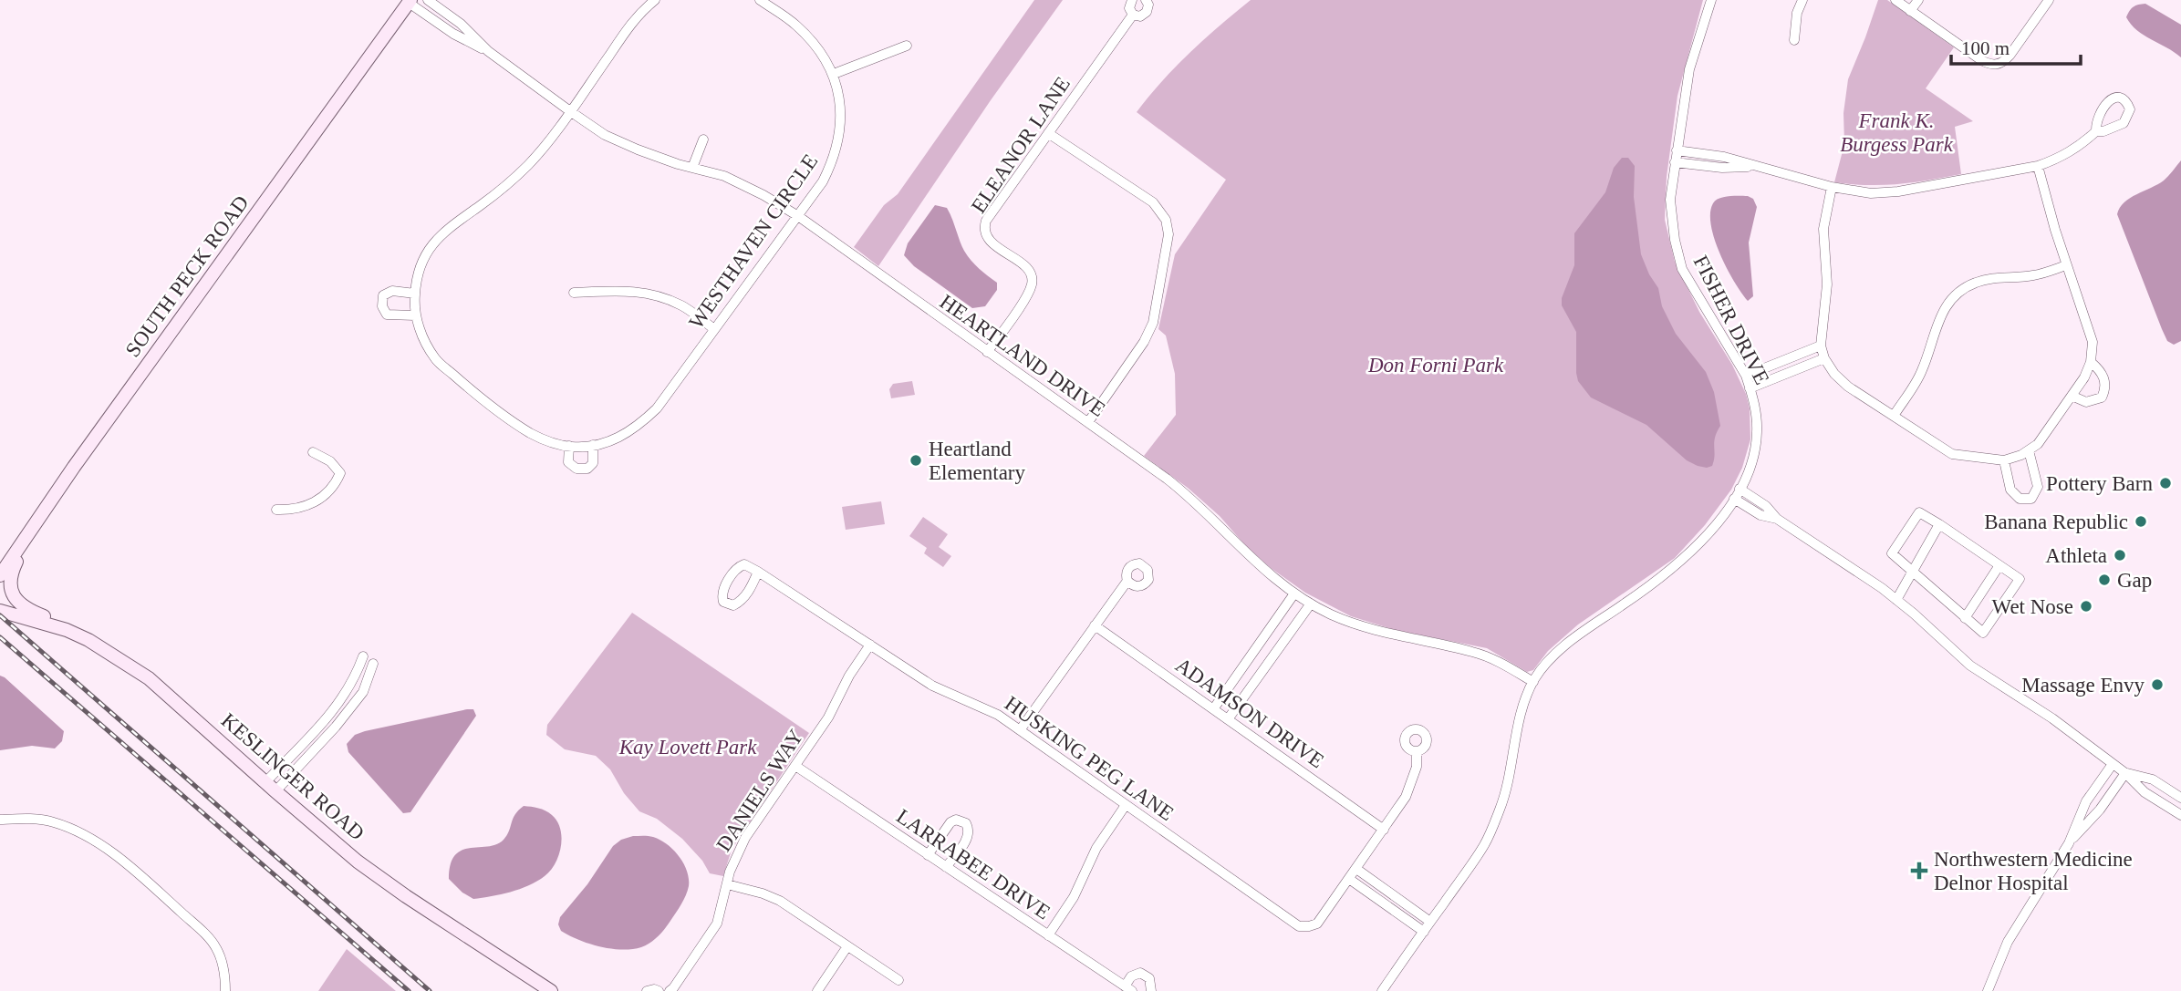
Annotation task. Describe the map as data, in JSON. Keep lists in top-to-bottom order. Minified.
{"streets":{"main road":["SOUTH PECK ROAD","KESLINGER ROAD"],"street":["ELEANOR LANE","WESTHAVEN CIRCLE","FISHER DRIVE","HEARTLAND DRIVE","ADAMSON DRIVE","HUSKING PEG LANE","DANIELS WAY","LARRABEE DRIVE"]},"crossings":[["ELEANOR LANE","HEARTLAND DRIVE"],["WESTHAVEN CIRCLE","HEARTLAND DRIVE"],["SOUTH PECK ROAD","HEARTLAND DRIVE"],["FISHER DRIVE","HEARTLAND DRIVE"],["ADAMSON DRIVE","HUSKING PEG LANE"],["HUSKING PEG LANE","DANIELS WAY"],["DANIELS WAY","LARRABEE DRIVE"]],"parks":["Frank K. Burgess Park","Don Forni Park","Kay Lovett Park"],"places":{"other":["Heartland Elementary","Pottery Barn","Banana Republic","Athleta","Gap","Wet Nose","Massage Envy"],"health":["Northwestern Medicine Delnor Hospital"]},"scale_bar":"100 m"}
